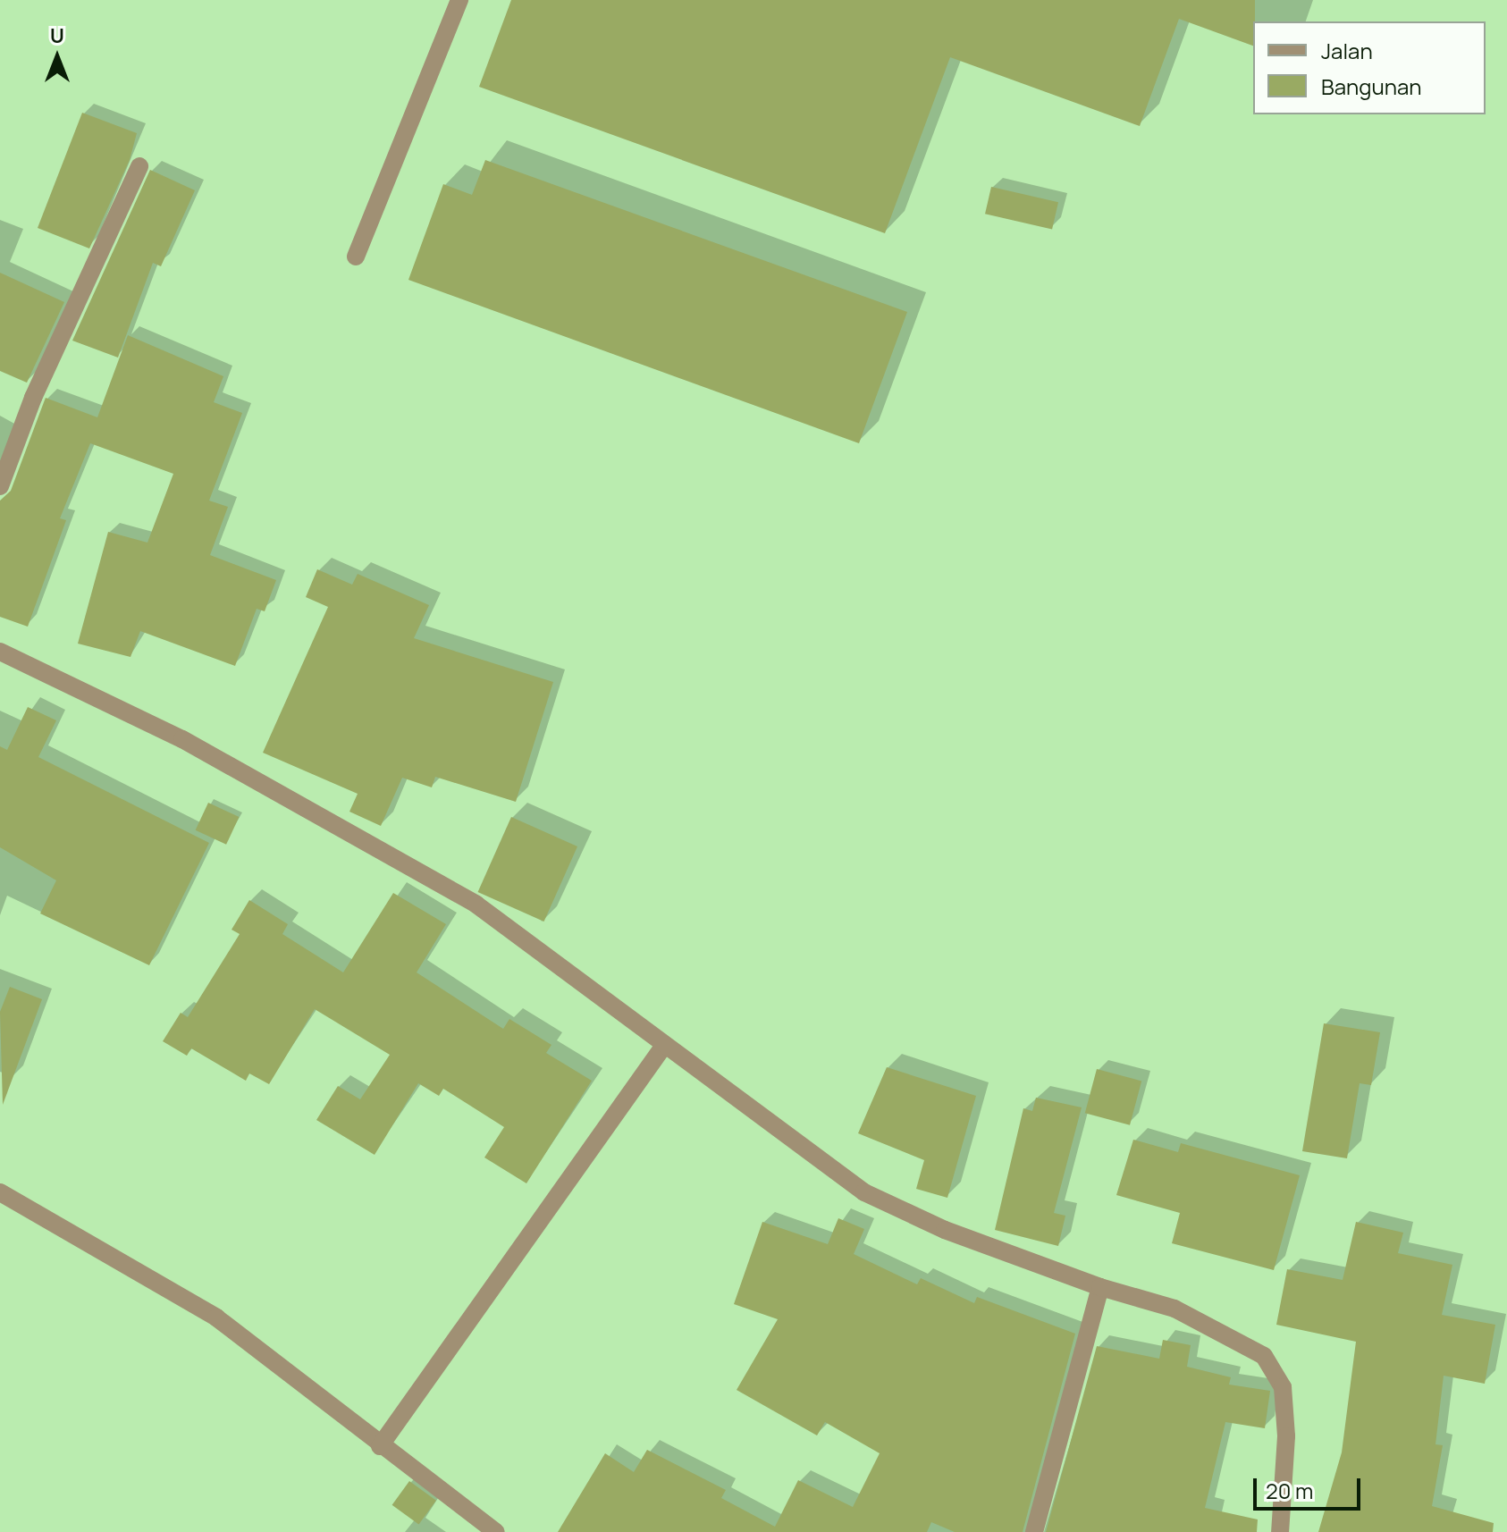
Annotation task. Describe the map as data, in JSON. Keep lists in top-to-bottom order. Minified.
{"legend":["Jalan","Bangunan"],"scale_bar":"20 m","north":"top"}
